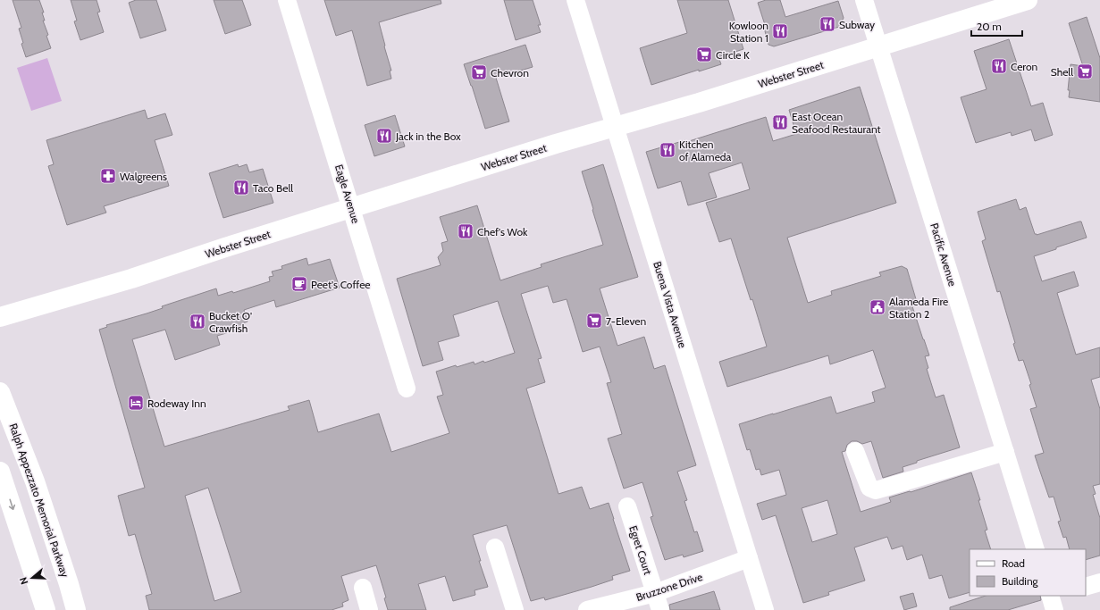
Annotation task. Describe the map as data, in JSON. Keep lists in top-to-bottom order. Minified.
{"streets":{"main road":["Webster Street","Ralph Appezzato Memorial Parkway"],"street":["Eagle Avenue","Pacific Avenue","Buena Vista Avenue","Egret Court","Bruzzone Drive"]},"crossings":[["Webster Street","Eagle Avenue"],["Webster Street","Pacific Avenue"],["Webster Street","Buena Vista Avenue"],["Buena Vista Avenue","Bruzzone Drive"],["Egret Court","Bruzzone Drive"]],"places":{"restaurant":["Subway","Kowloon Station 1","Ceron","East Ocean Seafood Restaurant","Jack in the Box","Kitchen of Alameda","Taco Bell","Chef's Wok","Bucket O' Crawfish"],"supermarket":["Circle K","Shell","Chevron","7-Eleven"],"pharmacy":["Walgreens"],"cafe":["Peet's Coffee"],"public building":["Alameda Fire Station 2"],"hotel":["Rodeway Inn"]},"legend":["Road","Building"],"scale_bar":"20 m","north":"left"}
